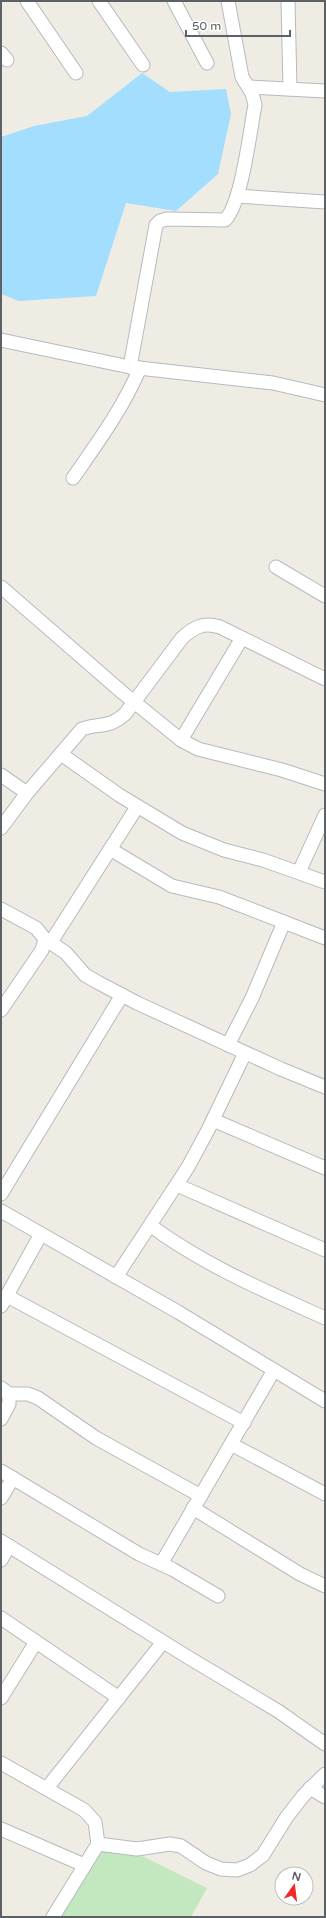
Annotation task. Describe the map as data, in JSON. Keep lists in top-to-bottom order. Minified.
{"scale_bar":"50 m","north":"top"}
